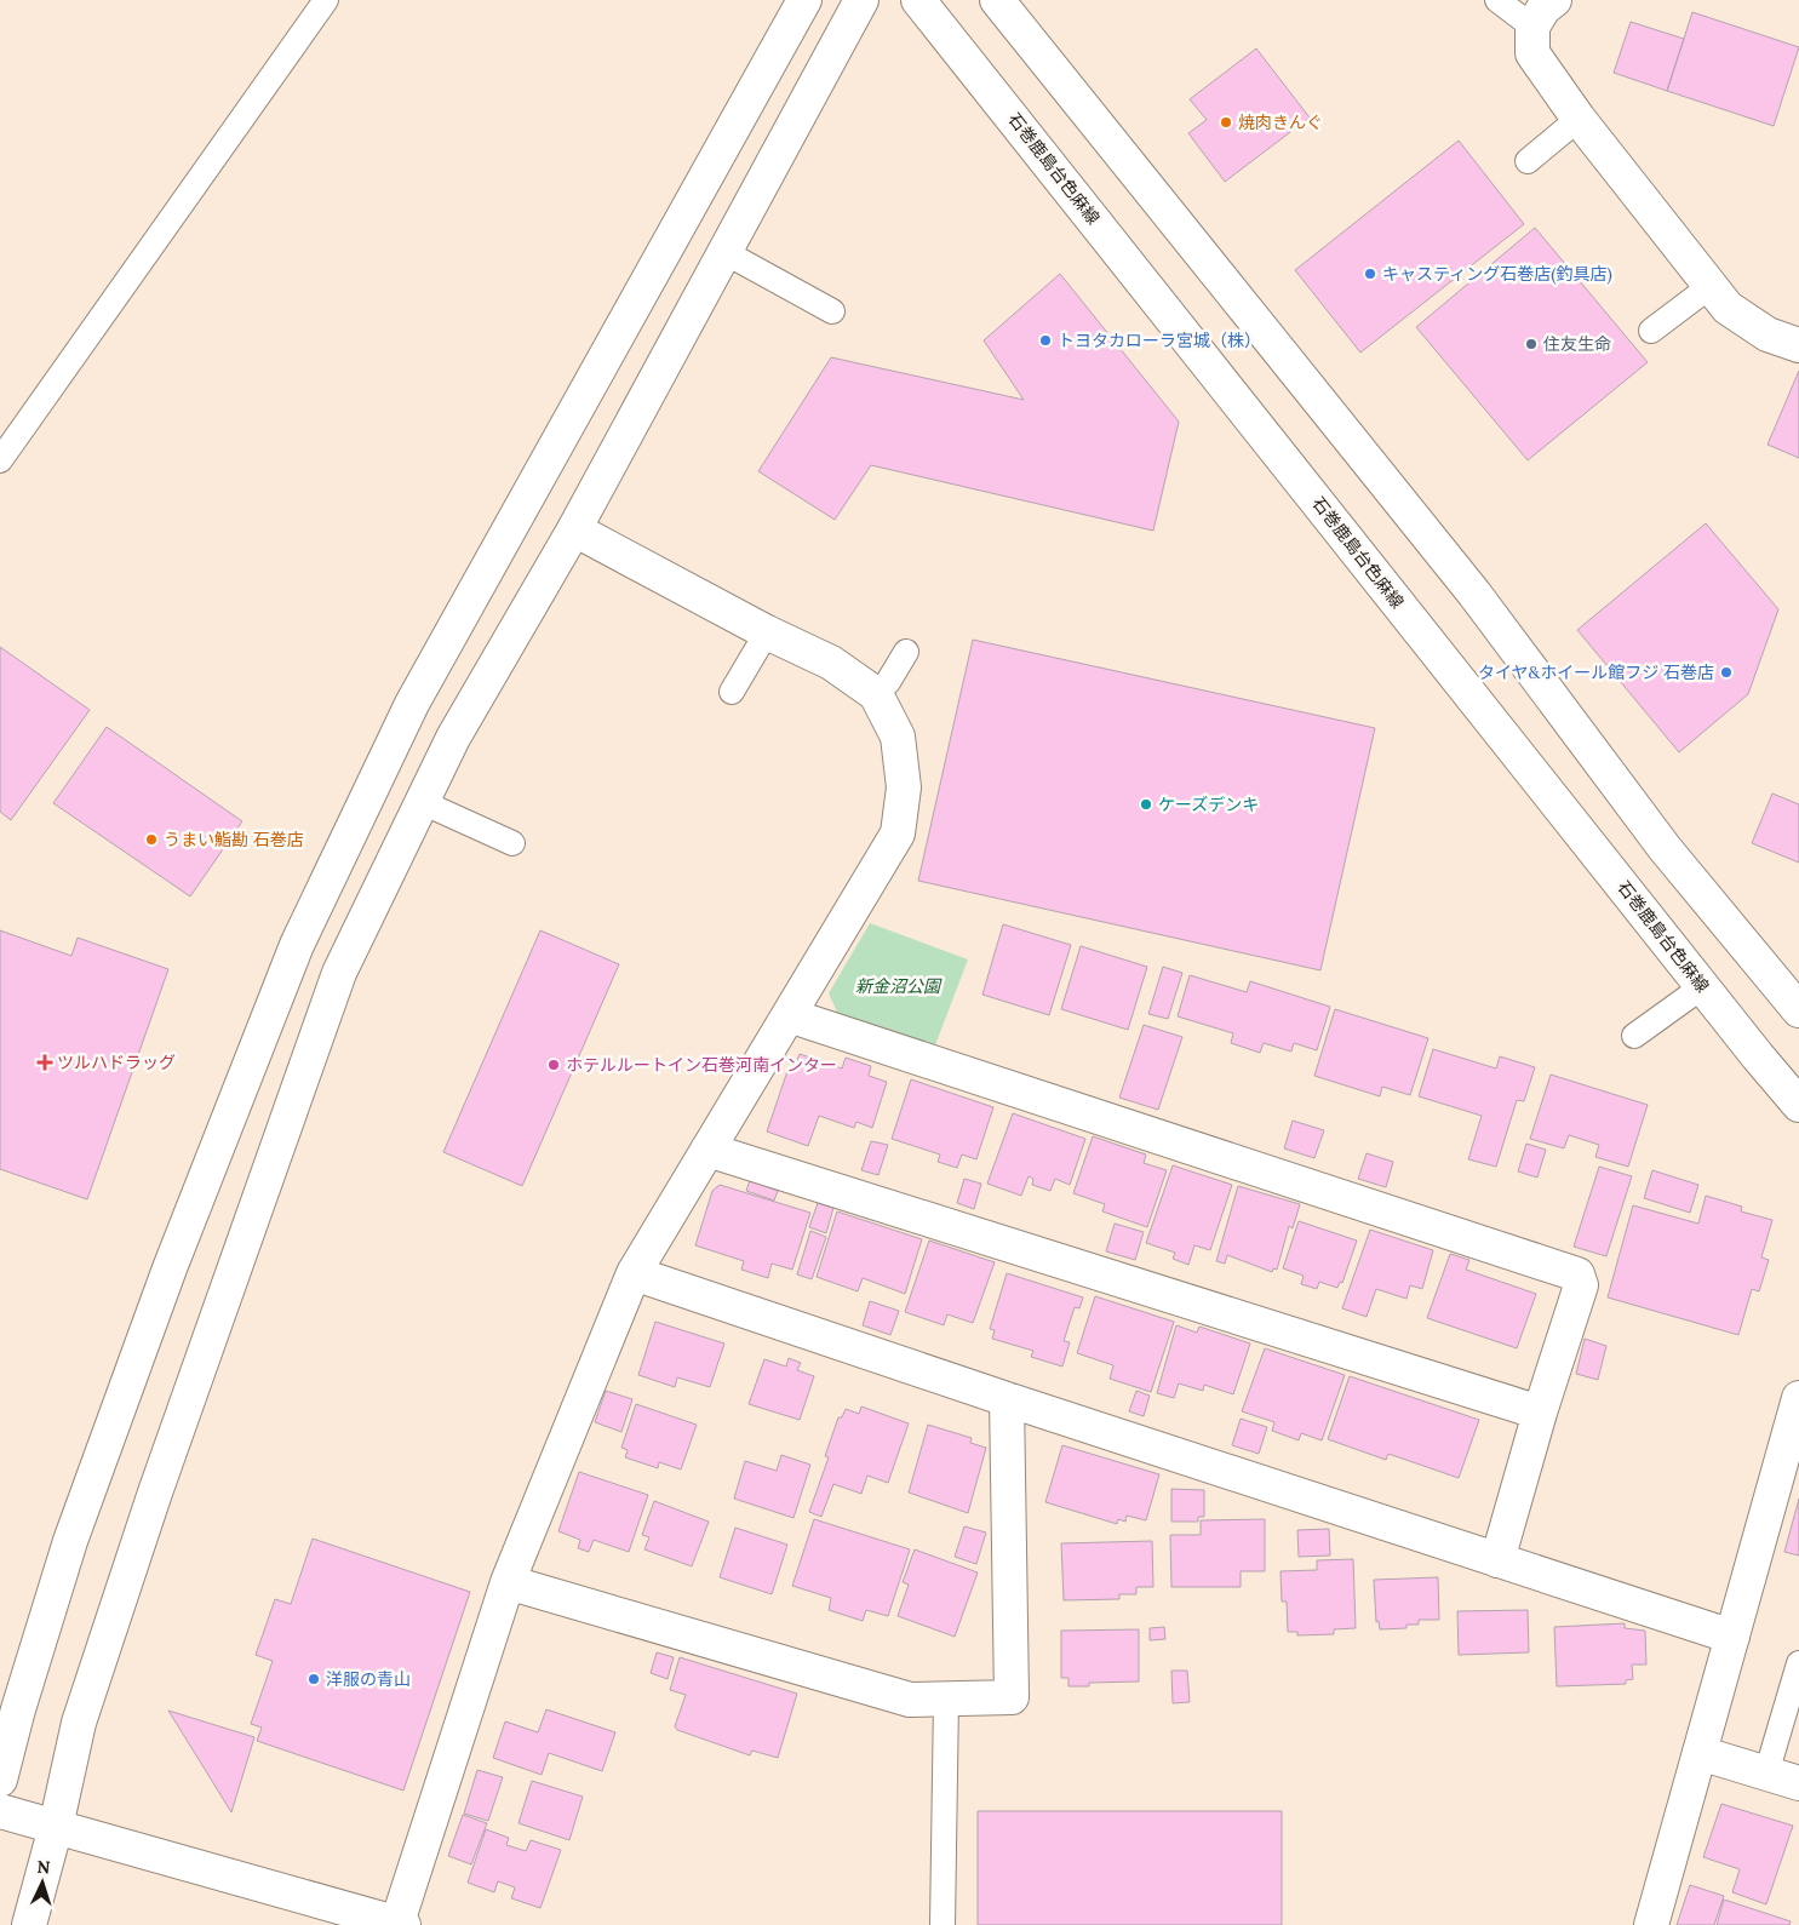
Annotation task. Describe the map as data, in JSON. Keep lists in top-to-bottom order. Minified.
{"streets":{"street":["石巻鹿島台色麻線"]},"parks":["新金沼公園"],"places":{"other":["焼肉きんぐ","キャスティング石巻店(釣具店)","トヨタカローラ宮城（株）","住友生命","タイヤ&ホイール館フジ 石巻店","ケーズデンキ","うまい鮨勘 石巻店","ホテルルートイン石巻河南インター","洋服の青山"],"health":["ツルハドラッグ"]},"north":"top"}
